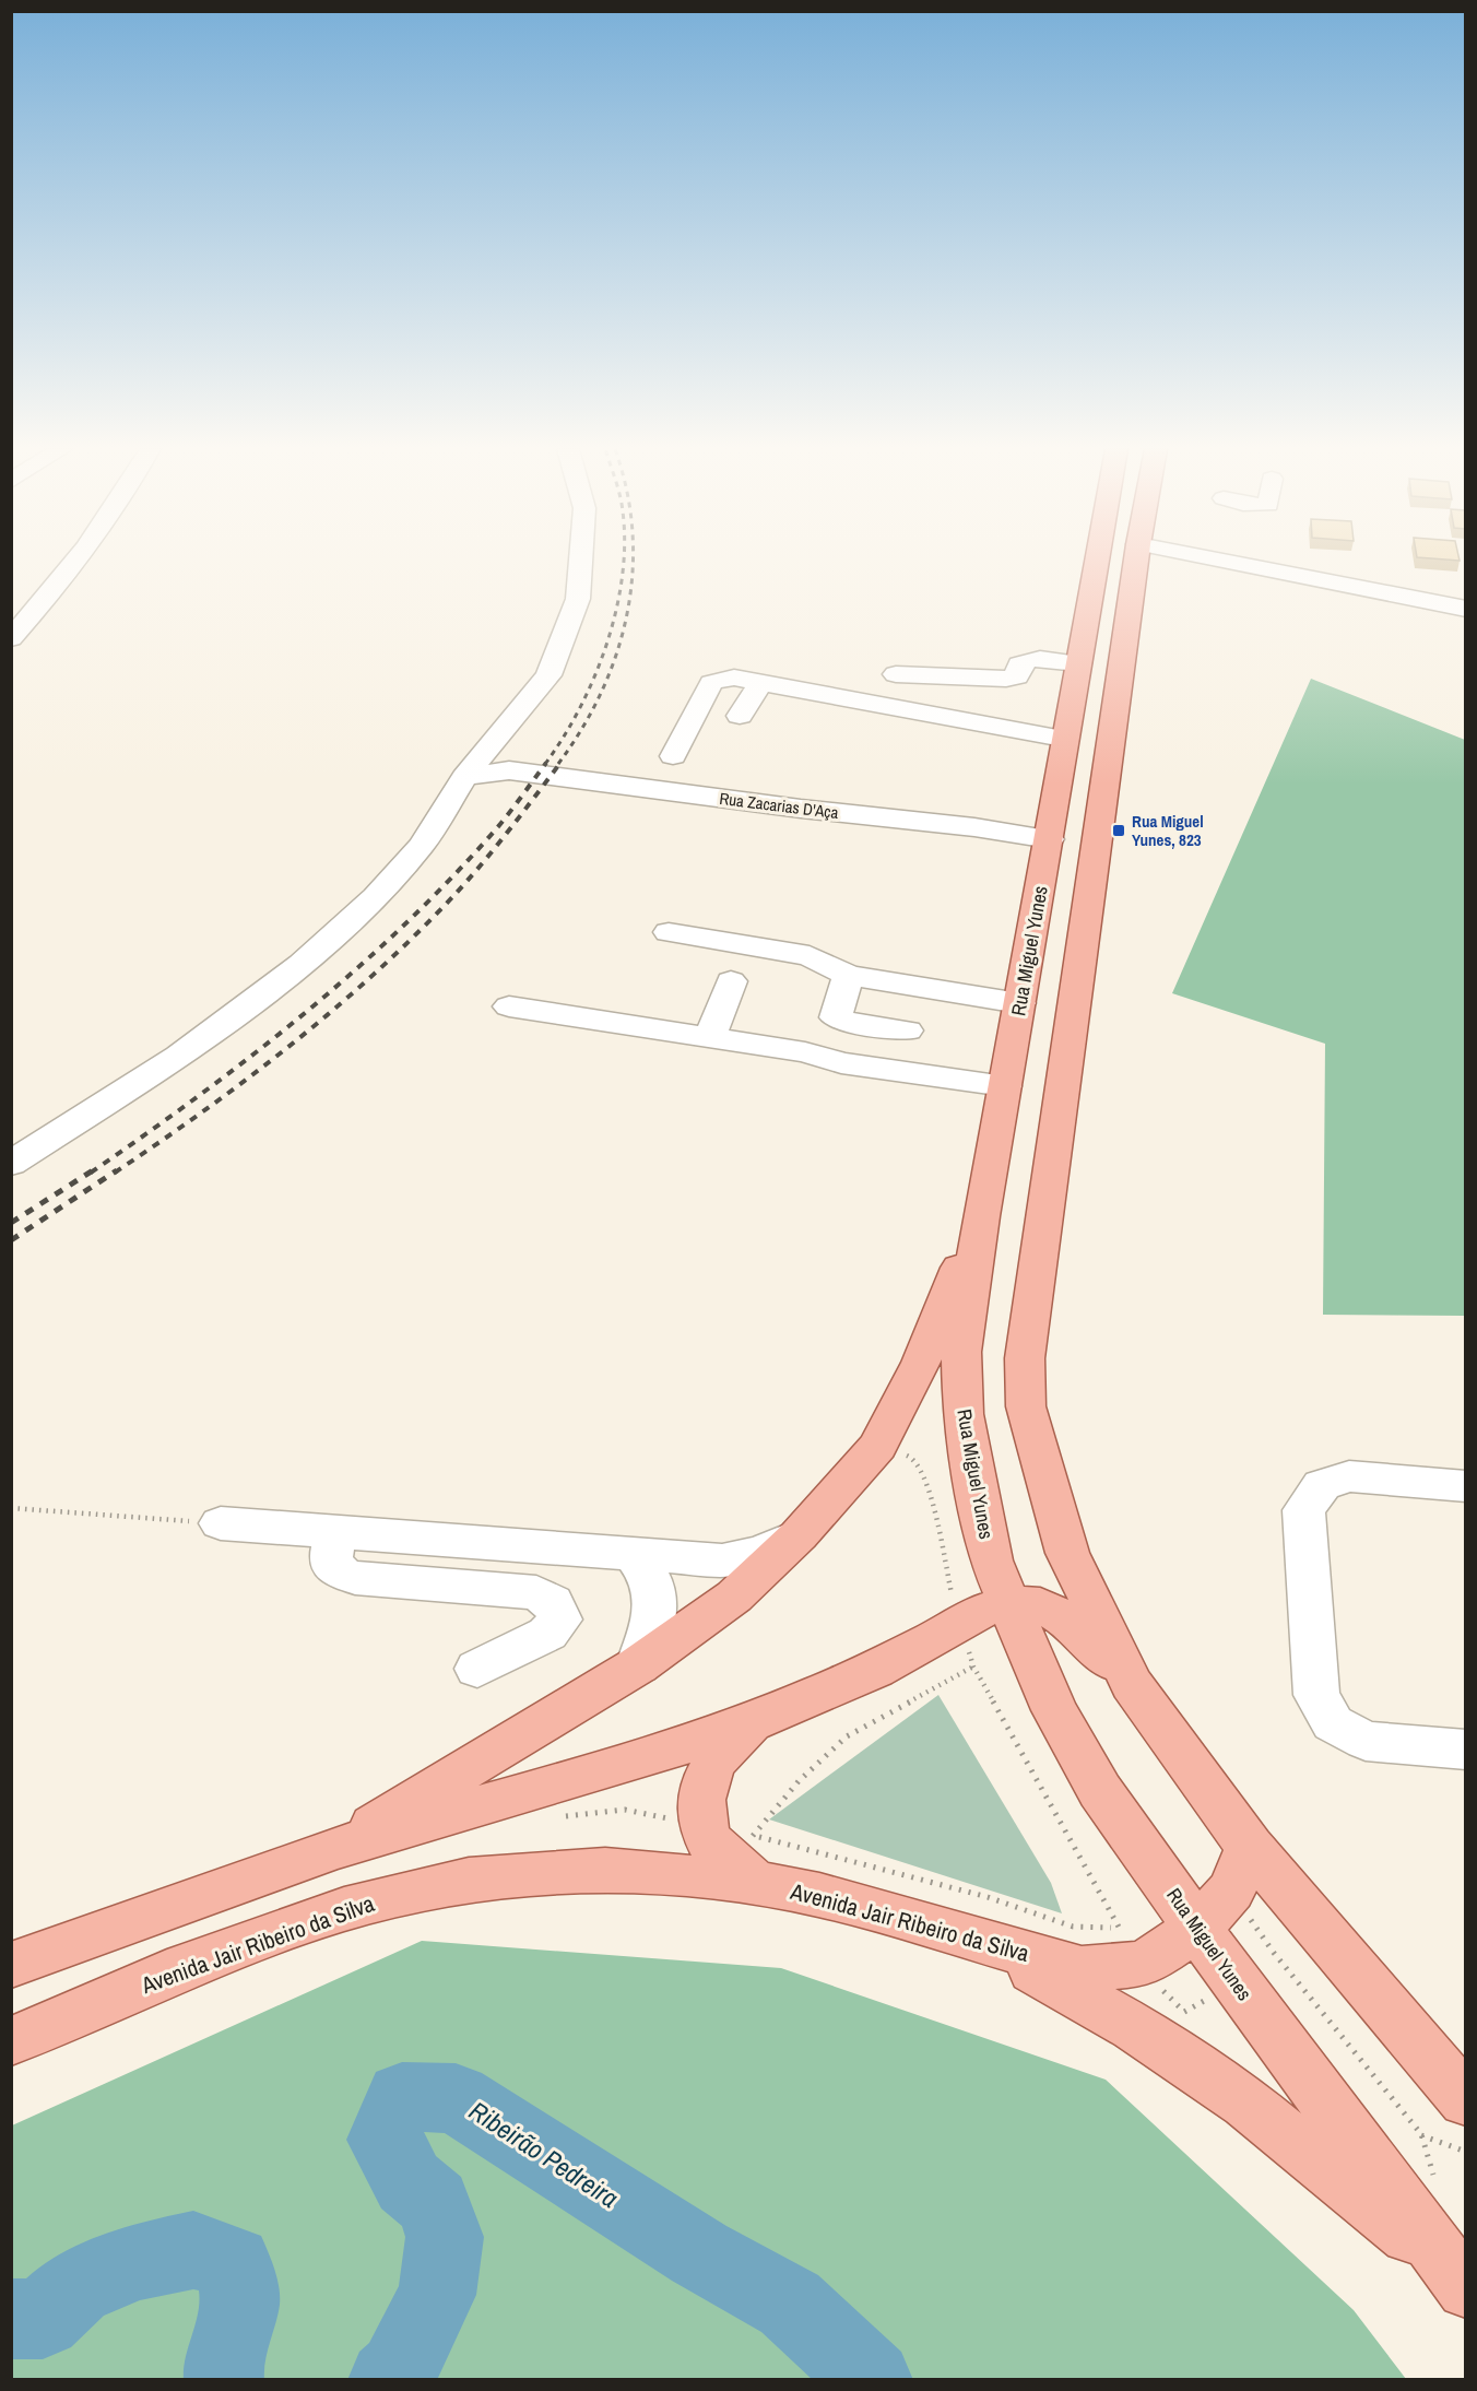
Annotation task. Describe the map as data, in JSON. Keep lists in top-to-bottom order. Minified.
{"streets":{"main road":["Rua Miguel Yunes","Avenida Jair Ribeiro da Silva"],"street":["Rua Zacarias D'Aça"]},"crossings":[["Rua Zacarias D'Aça","Rua Miguel Yunes"],["Rua Miguel Yunes","Avenida Jair Ribeiro da Silva"]],"water":["Ribeirão Pedreira"],"places":{"transit":["Rua Miguel Yunes, 823"]}}
